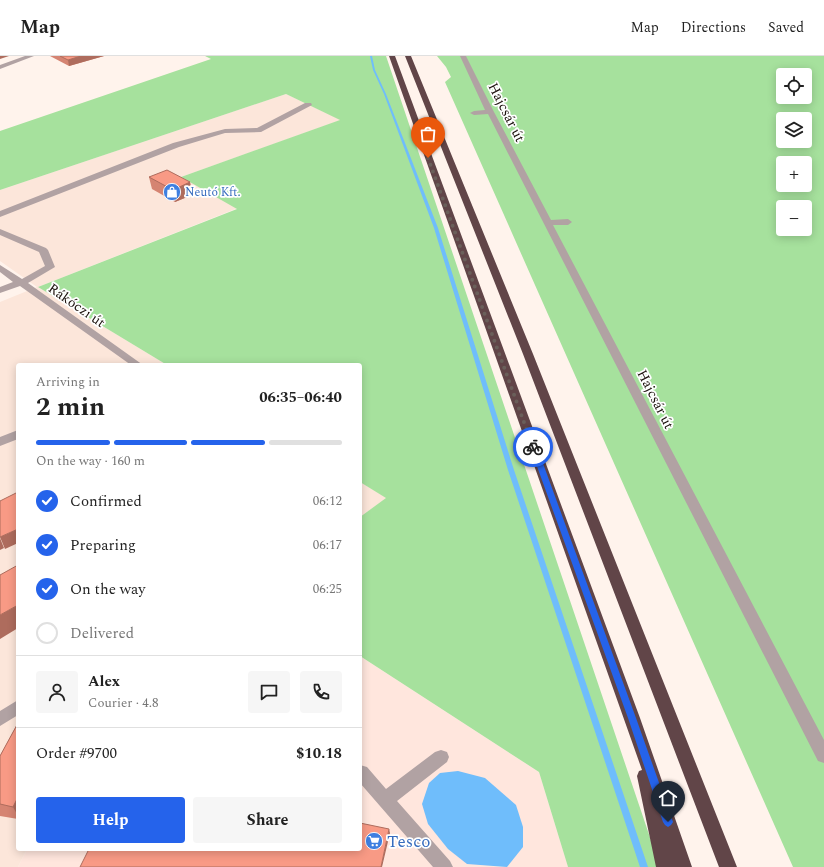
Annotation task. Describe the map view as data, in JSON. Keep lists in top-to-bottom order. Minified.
{"streets":{"street":["Hajcsár út","Rákóczi út"]},"places":{"shop":["Neutó Kft."],"supermarket":["Tesco"]},"page":{"header":"Map","nav":["Map","Directions","Saved"],"map_buttons":["+","−"],"heading":["2 min","Arriving in","06:35–06:40"],"panel":["Alex","Courier · 4.8","Order #9700","$10.18"],"bar":"On the way · 160 m","list":[["Confirmed","06:12"],["Preparing","06:17"],["On the way","06:25"],"Delivered"],"buttons":["Help","Share"]}}
